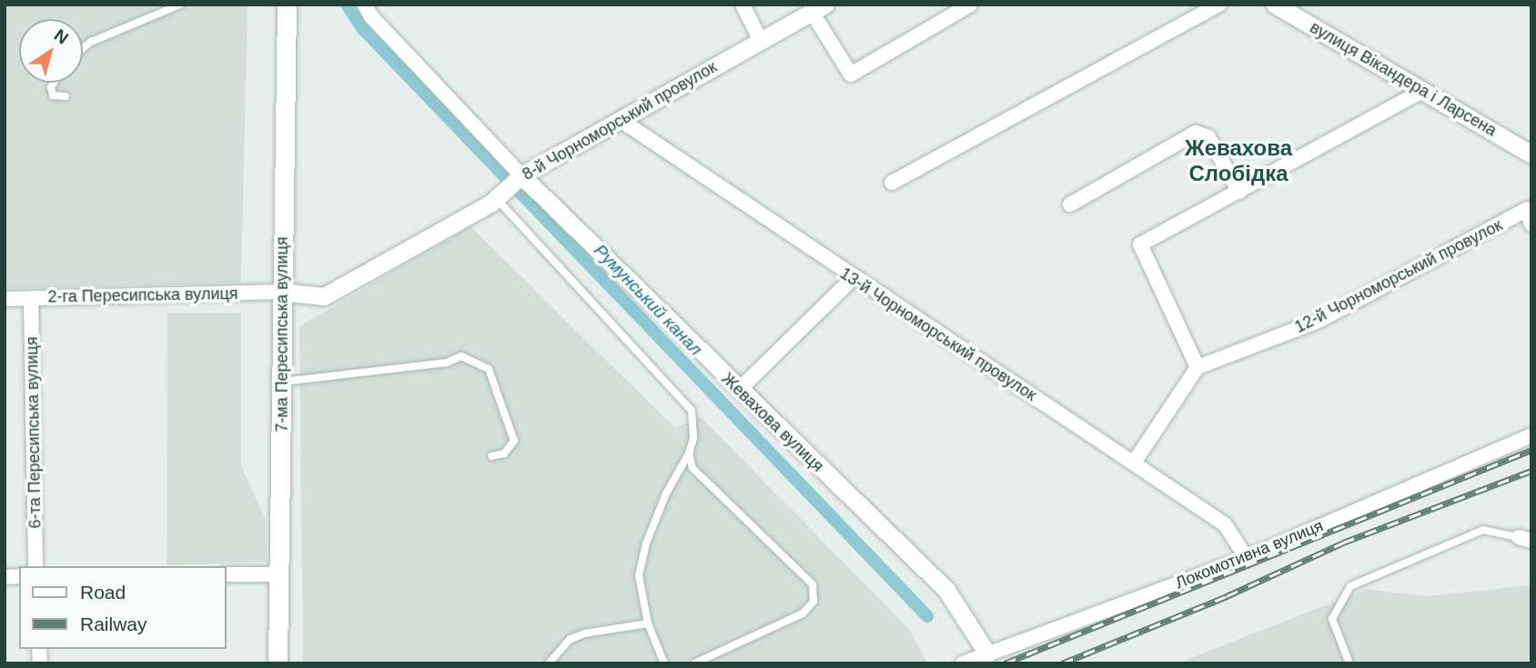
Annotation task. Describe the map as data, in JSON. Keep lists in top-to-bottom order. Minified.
{"streets":{"main road":["7-ма Пересипська вулиця"],"street":["вулиця Вікандера і Ларсена","8-й Чорноморський провулок","12-й Чорноморський провулок","2-га Пересипська вулиця","13-й Чорноморський провулок","Жевахова вулиця","6-та Пересипська вулиця","Локомотивна вулиця"]},"crossings":[["8-й Чорноморський провулок","2-га Пересипська вулиця"],["8-й Чорноморський провулок","7-ма Пересипська вулиця"],["8-й Чорноморський провулок","13-й Чорноморський провулок"],["8-й Чорноморський провулок","Жевахова вулиця"],["2-га Пересипська вулиця","7-ма Пересипська вулиця"],["2-га Пересипська вулиця","6-та Пересипська вулиця"],["13-й Чорноморський провулок","Локомотивна вулиця"],["Жевахова вулиця","Локомотивна вулиця"]],"districts":["Жевахова Слобідка"],"water":["Румунський канал"],"legend":["Road","Railway"],"north":"top right"}
